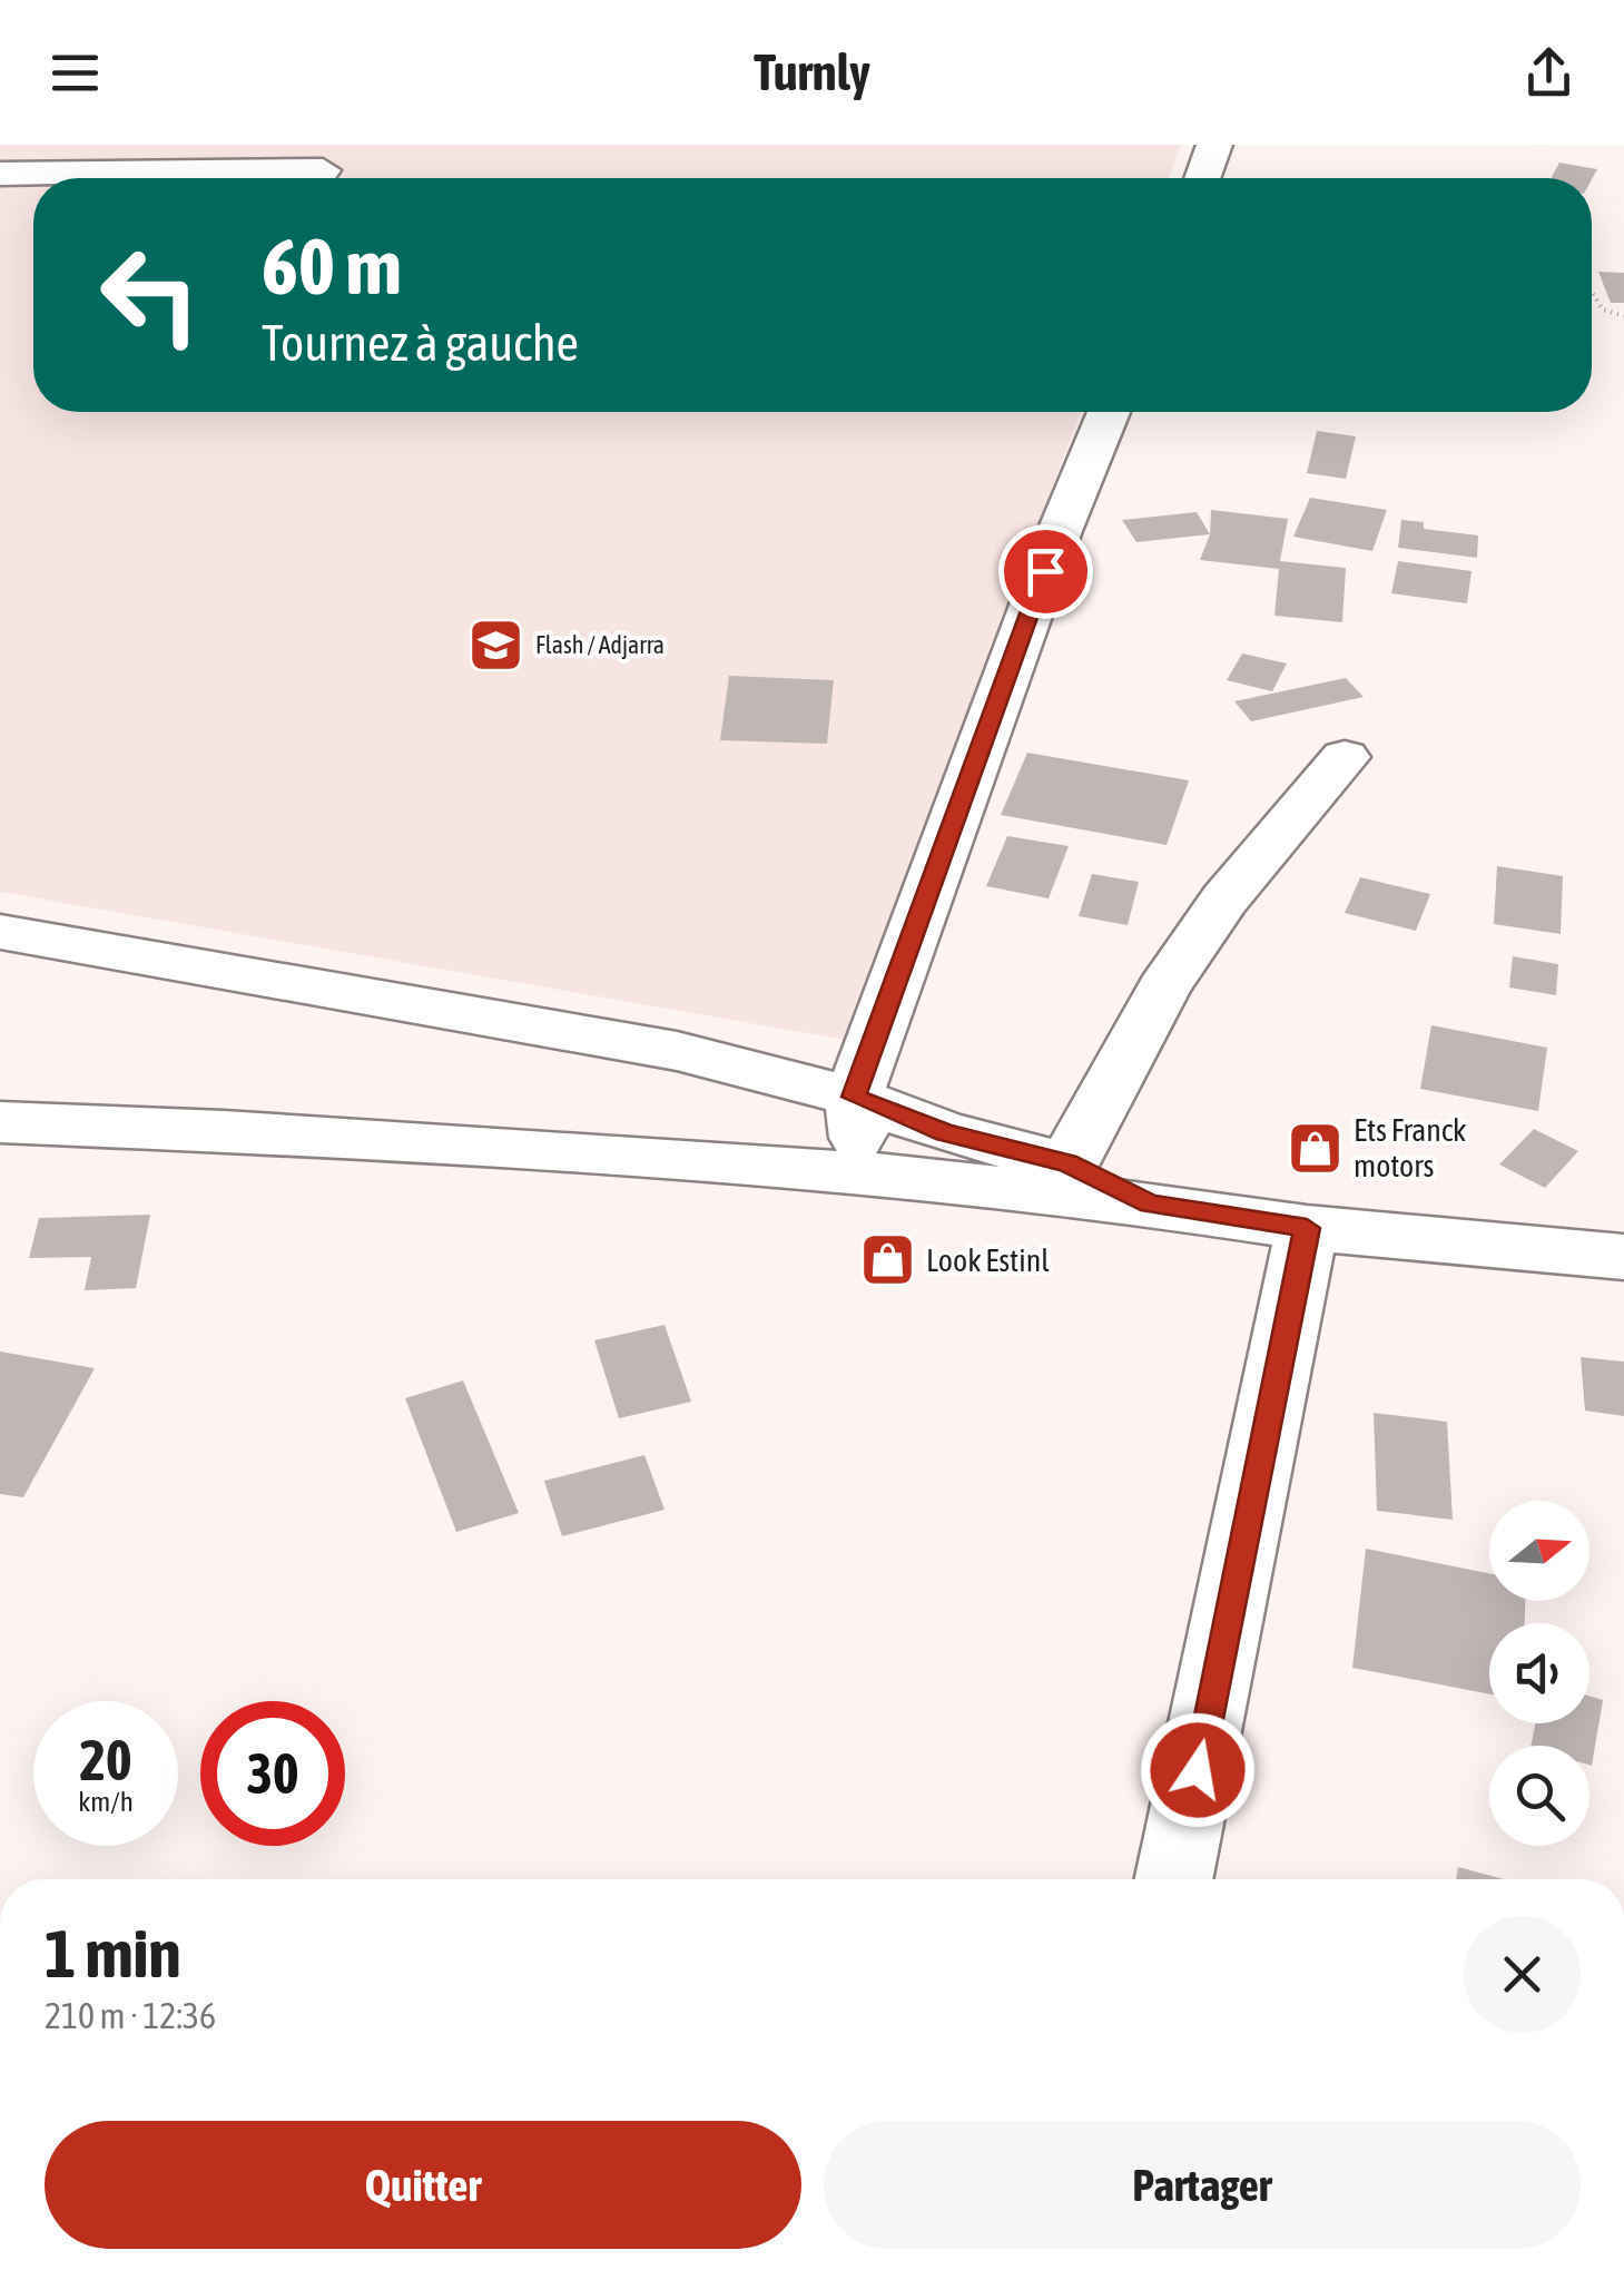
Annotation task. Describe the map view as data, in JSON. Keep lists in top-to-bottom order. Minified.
{"places":{"school or university":["Flash / Adjarra"],"shop":["Ets Franck motors","Look Estinl"]},"north":"right","page":{"header":"Turnly","turn":["60 m","Tournez à gauche"],"speed":"20 km/h","limit":"30","heading":["1 min","210 m · 12:36"],"buttons":["Quitter","Partager"]}}
